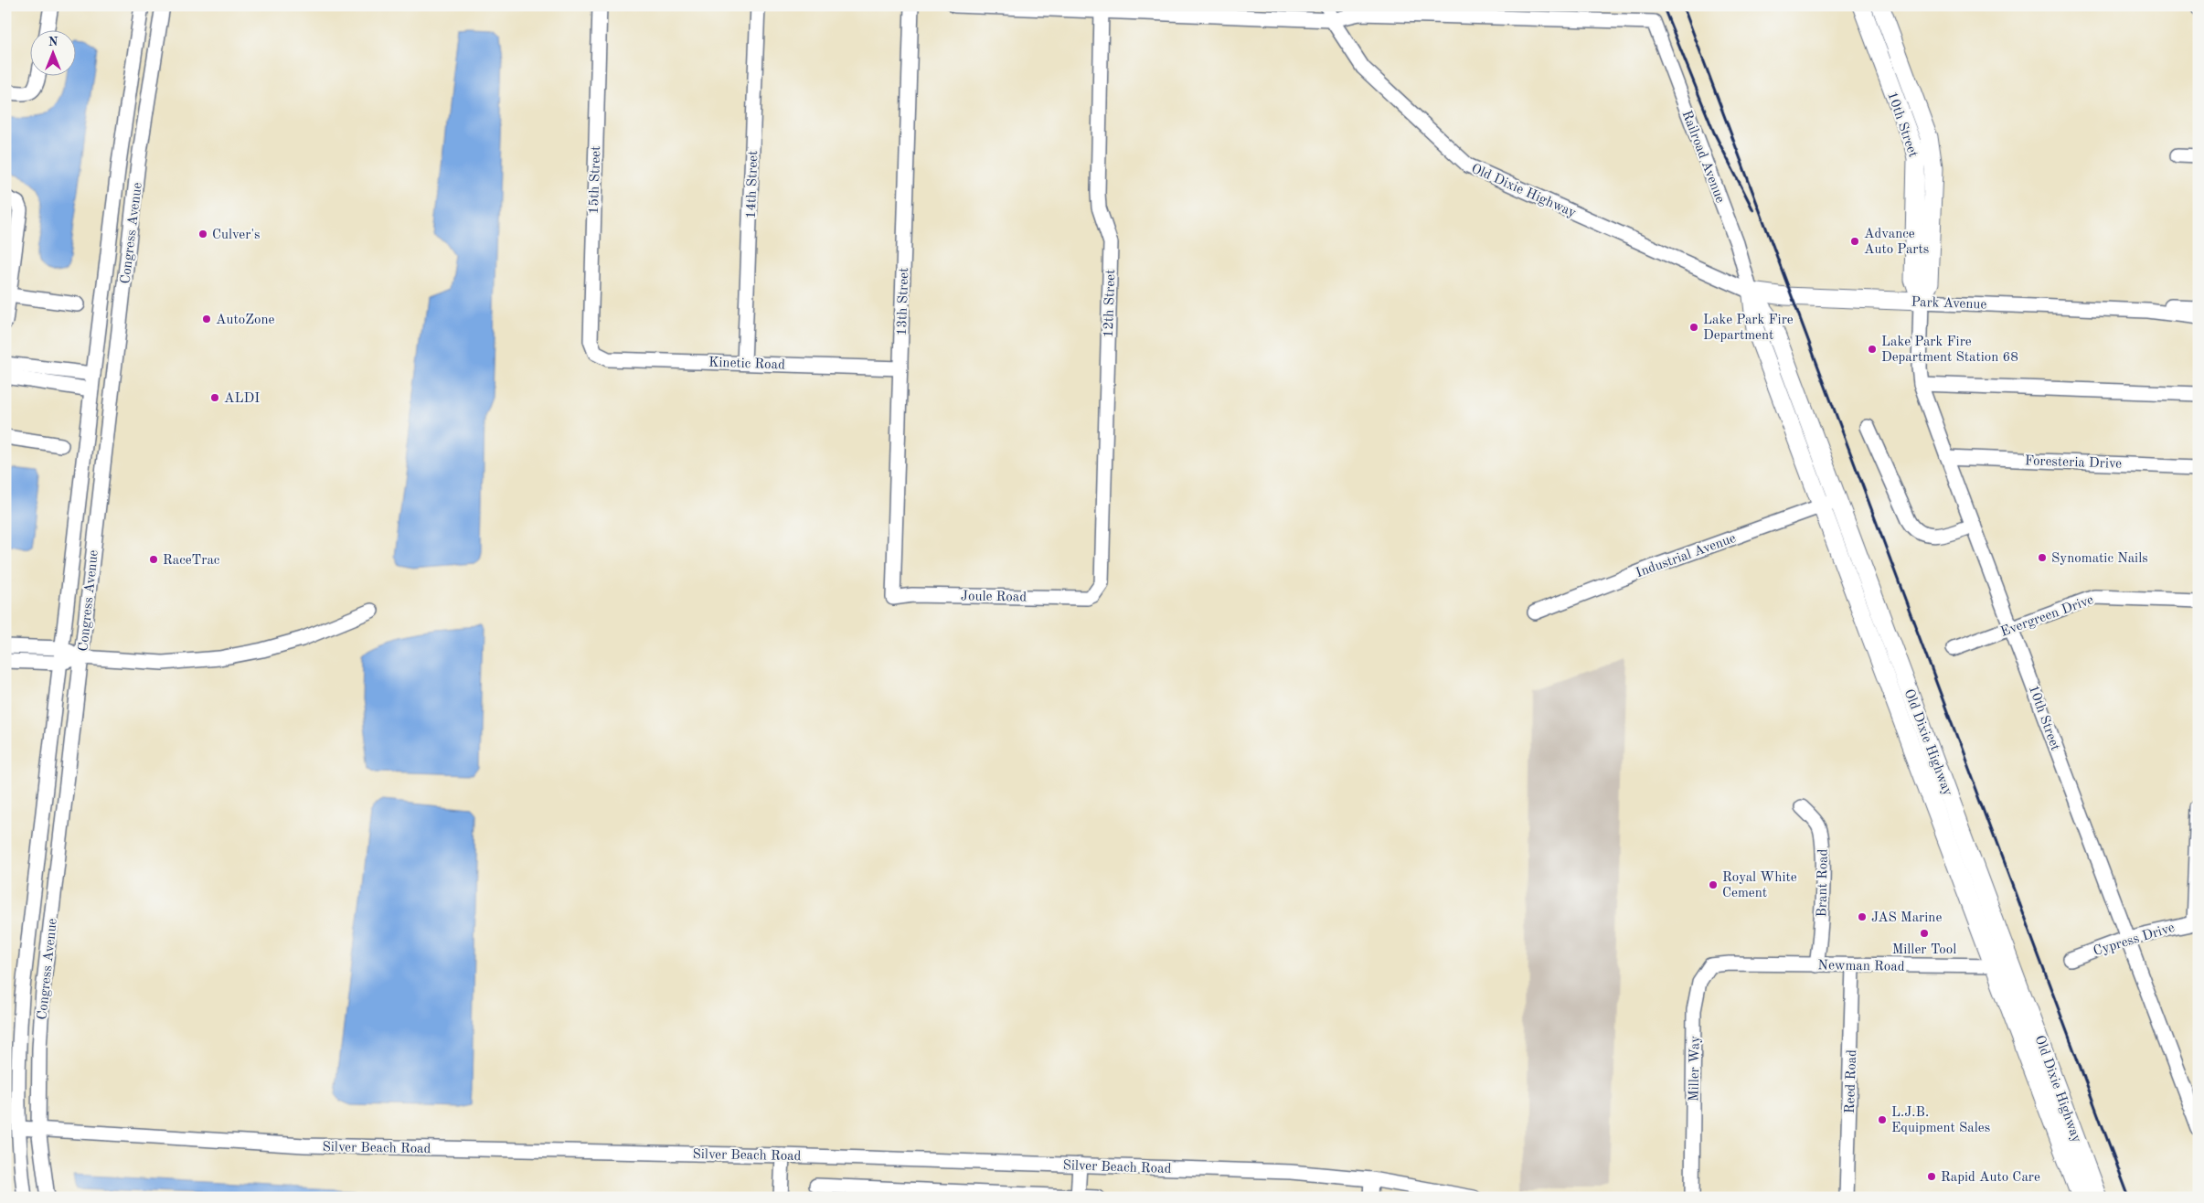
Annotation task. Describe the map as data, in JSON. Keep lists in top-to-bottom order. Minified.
{"streets":{"main road":["10th Street","Old Dixie Highway","Park Avenue"],"street":["Railroad Avenue","15th Street","14th Street","Congress Avenue","13th Street","12th Street","Kinetic Road","Foresteria Drive","Industrial Avenue","Joule Road","Evergreen Drive","Brant Road","Cypress Drive","Newman Road","Miller Way","Reed Road","Silver Beach Road"]},"crossings":[["10th Street","Park Avenue"],["10th Street","Foresteria Drive"],["10th Street","Evergreen Drive"],["10th Street","Cypress Drive"],["Railroad Avenue","Old Dixie Highway"],["Railroad Avenue","Park Avenue"],["15th Street","Kinetic Road"],["14th Street","Kinetic Road"],["Old Dixie Highway","Park Avenue"],["Old Dixie Highway","Industrial Avenue"],["Old Dixie Highway","Newman Road"],["Congress Avenue","Silver Beach Road"],["13th Street","Kinetic Road"],["13th Street","Joule Road"],["12th Street","Joule Road"],["Brant Road","Newman Road"],["Newman Road","Miller Way"],["Newman Road","Reed Road"]],"places":["Culver's","Advance Auto Parts","AutoZone","Lake Park Fire Department","Lake Park Fire Department Station 68","ALDI","Synomatic Nails","RaceTrac","Royal White Cement","JAS Marine","Miller Tool","L.J.B. Equipment Sales","Rapid Auto Care"],"north":"top"}
